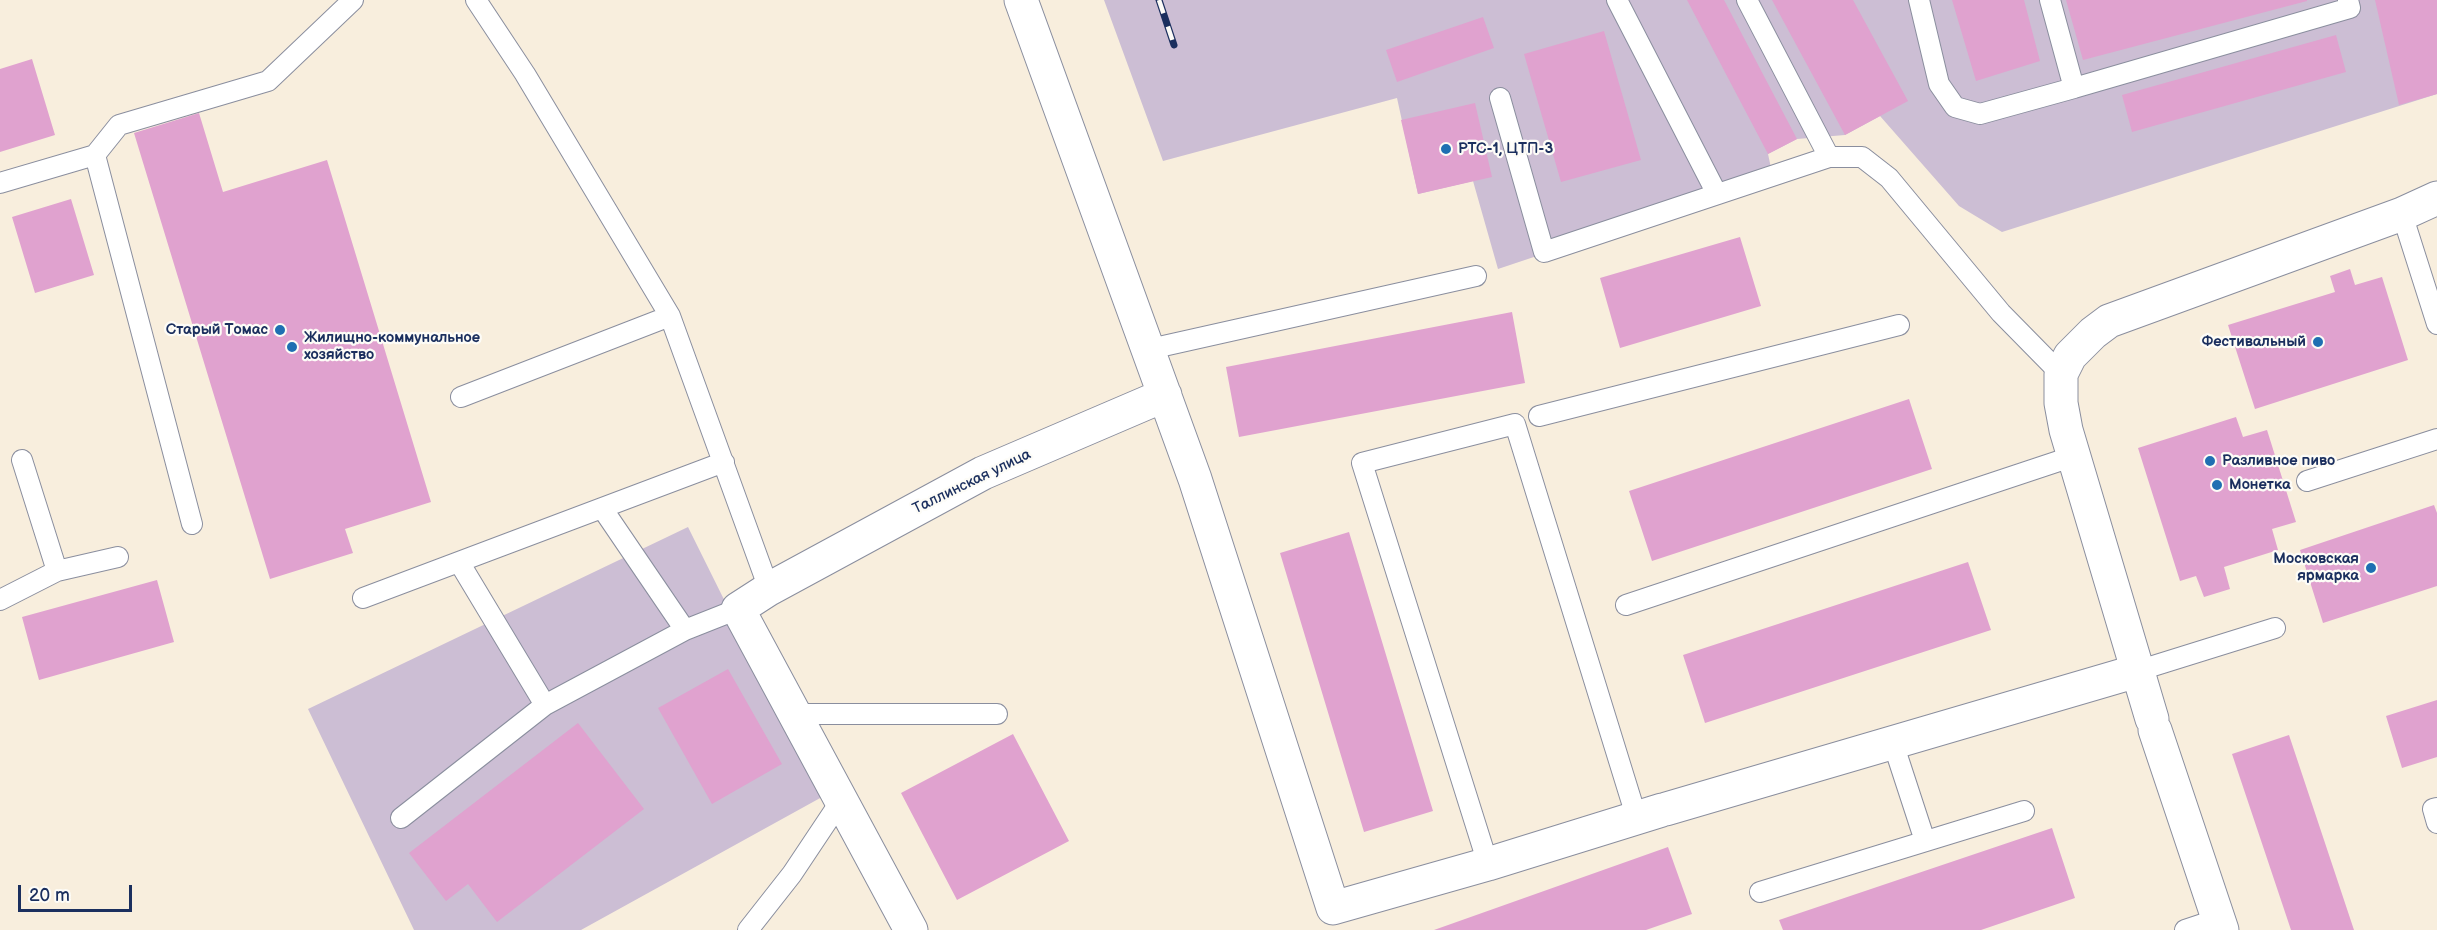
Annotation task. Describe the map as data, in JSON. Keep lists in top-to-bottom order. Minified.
{"streets":{"street":["Таллинская улица"]},"places":["РТС-1, ЦТП-3","Старый Томас","Фестивальный","Жилищно-коммунальное хозяйство","Разливное пиво","Монетка","Московская ярмарка"],"scale_bar":"20 m"}
